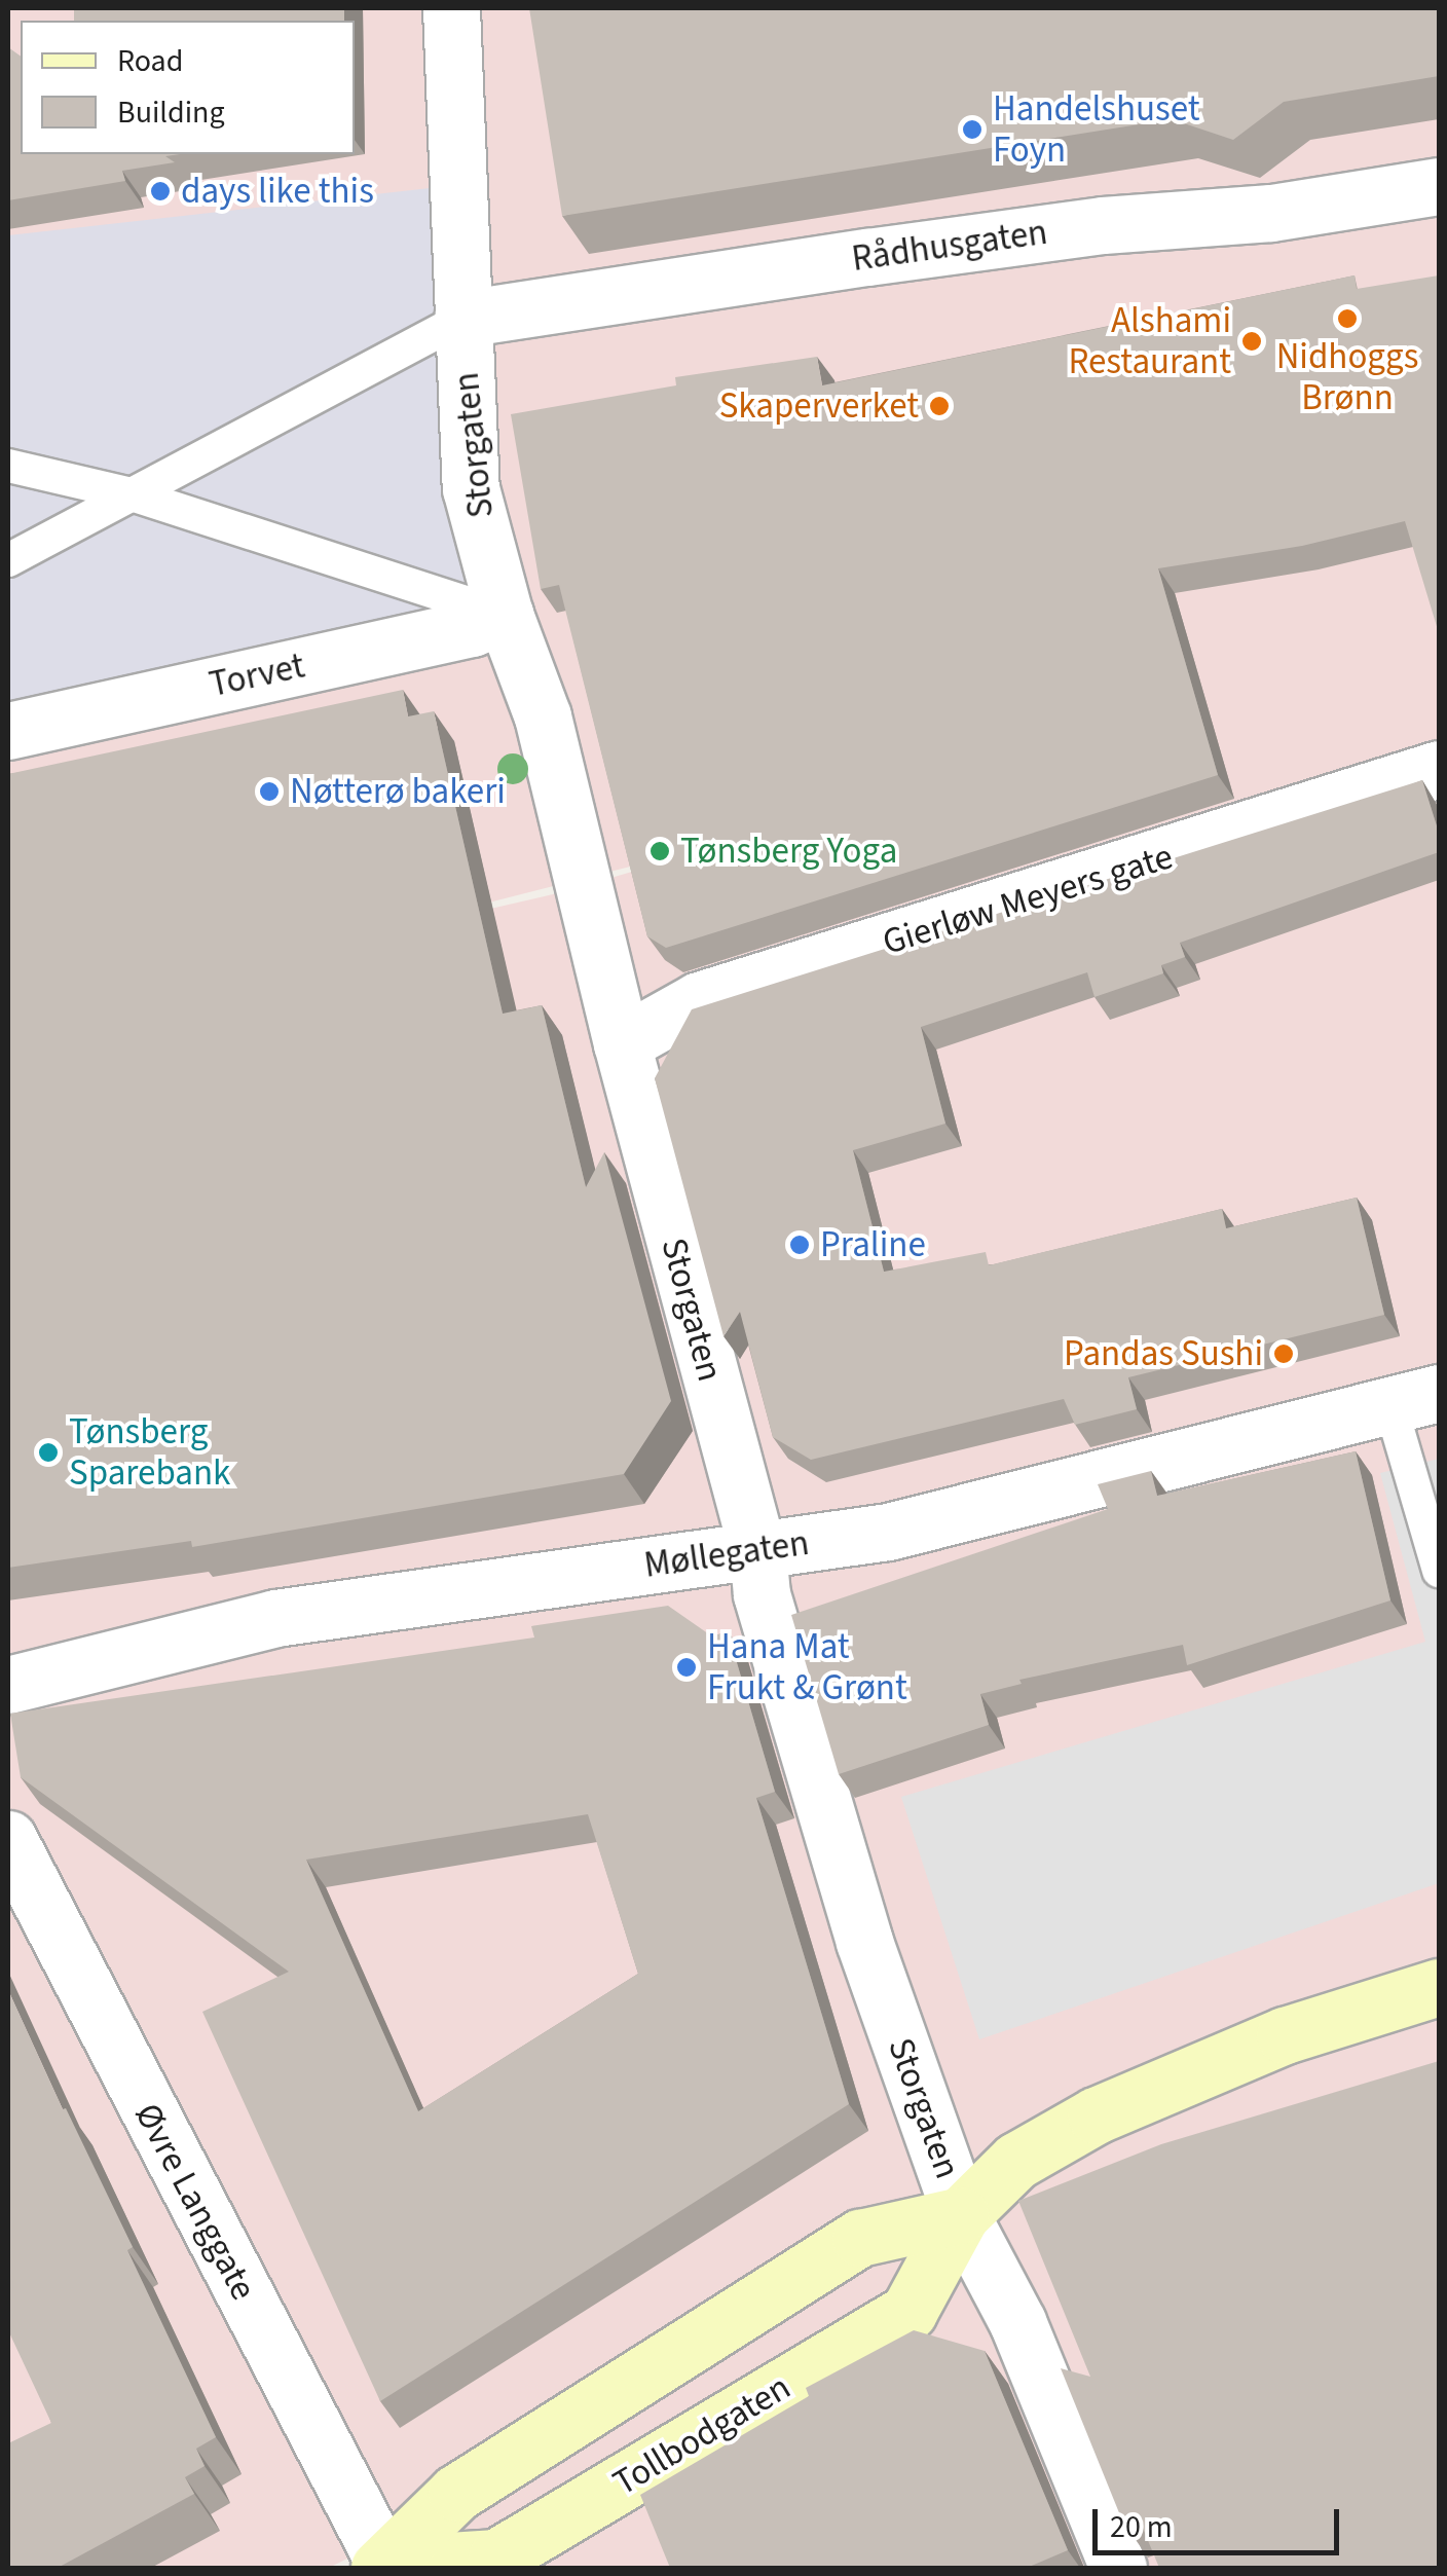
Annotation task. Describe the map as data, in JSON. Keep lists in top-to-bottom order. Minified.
{"streets":{"main road":["Tollbodgaten"],"street":["Rådhusgaten","Storgaten","Torvet","Gierløw Meyers gate","Møllegaten","Øvre Langgate"]},"crossings":[["Rådhusgaten","Storgaten"],["Storgaten","Torvet"],["Storgaten","Gierløw Meyers gate"],["Storgaten","Møllegaten"],["Storgaten","Tollbodgaten"],["Øvre Langgate","Tollbodgaten"]],"places":["Handelshuset Foyn","days like this","Nidhoggs Brønn","Alshami Restaurant","Skaperverket","Nøtterø bakeri","Tønsberg Yoga","Praline","Pandas Sushi","Tønsberg Sparebank","Hana Mat Frukt & Grønt"],"legend":["Road","Building"],"scale_bar":"20 m"}
